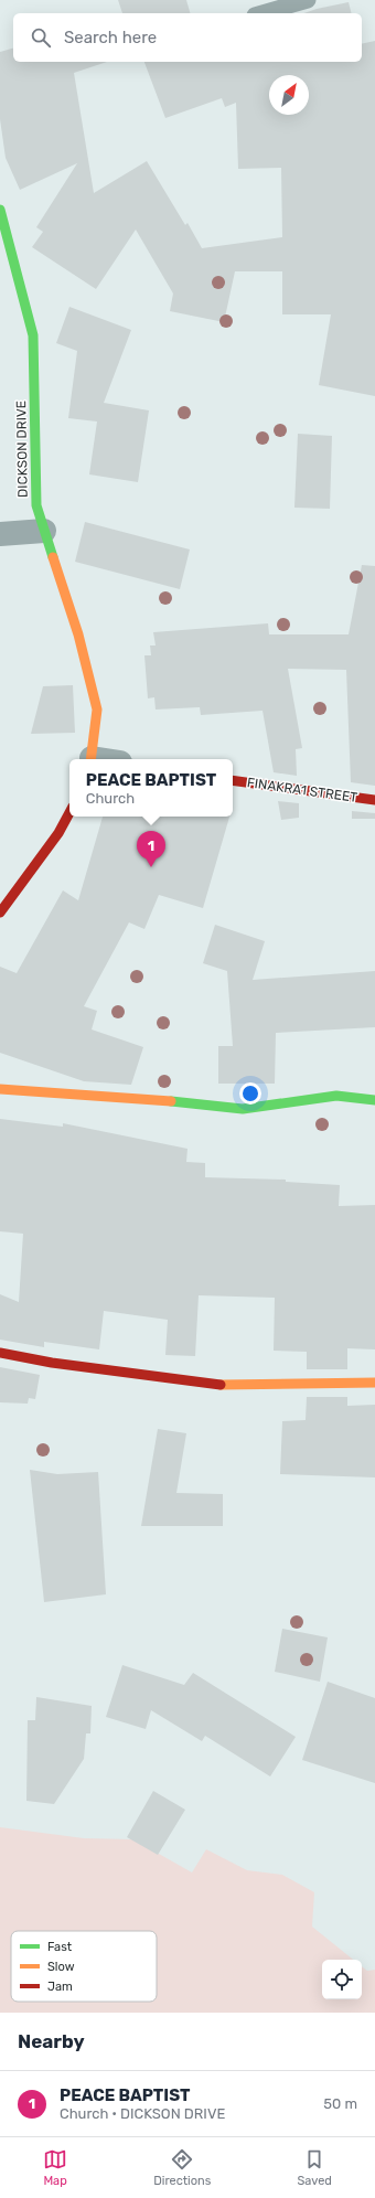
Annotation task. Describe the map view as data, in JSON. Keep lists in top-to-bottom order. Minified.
{"streets":{"street":["DICKSON DRIVE","FINAKRA1 STREET"]},"legend":["Fast","Slow","Jam"],"north":"top right","page":{"search":"Search here","popup":["PEACE BAPTIST","Church"],"pins":"1","heading":"Nearby","list":[{"mark":"1","name":"PEACE BAPTIST","note":"Church · DICKSON DRIVE","value":"50 m"}],"nav":["Map","Directions","Saved"]}}
